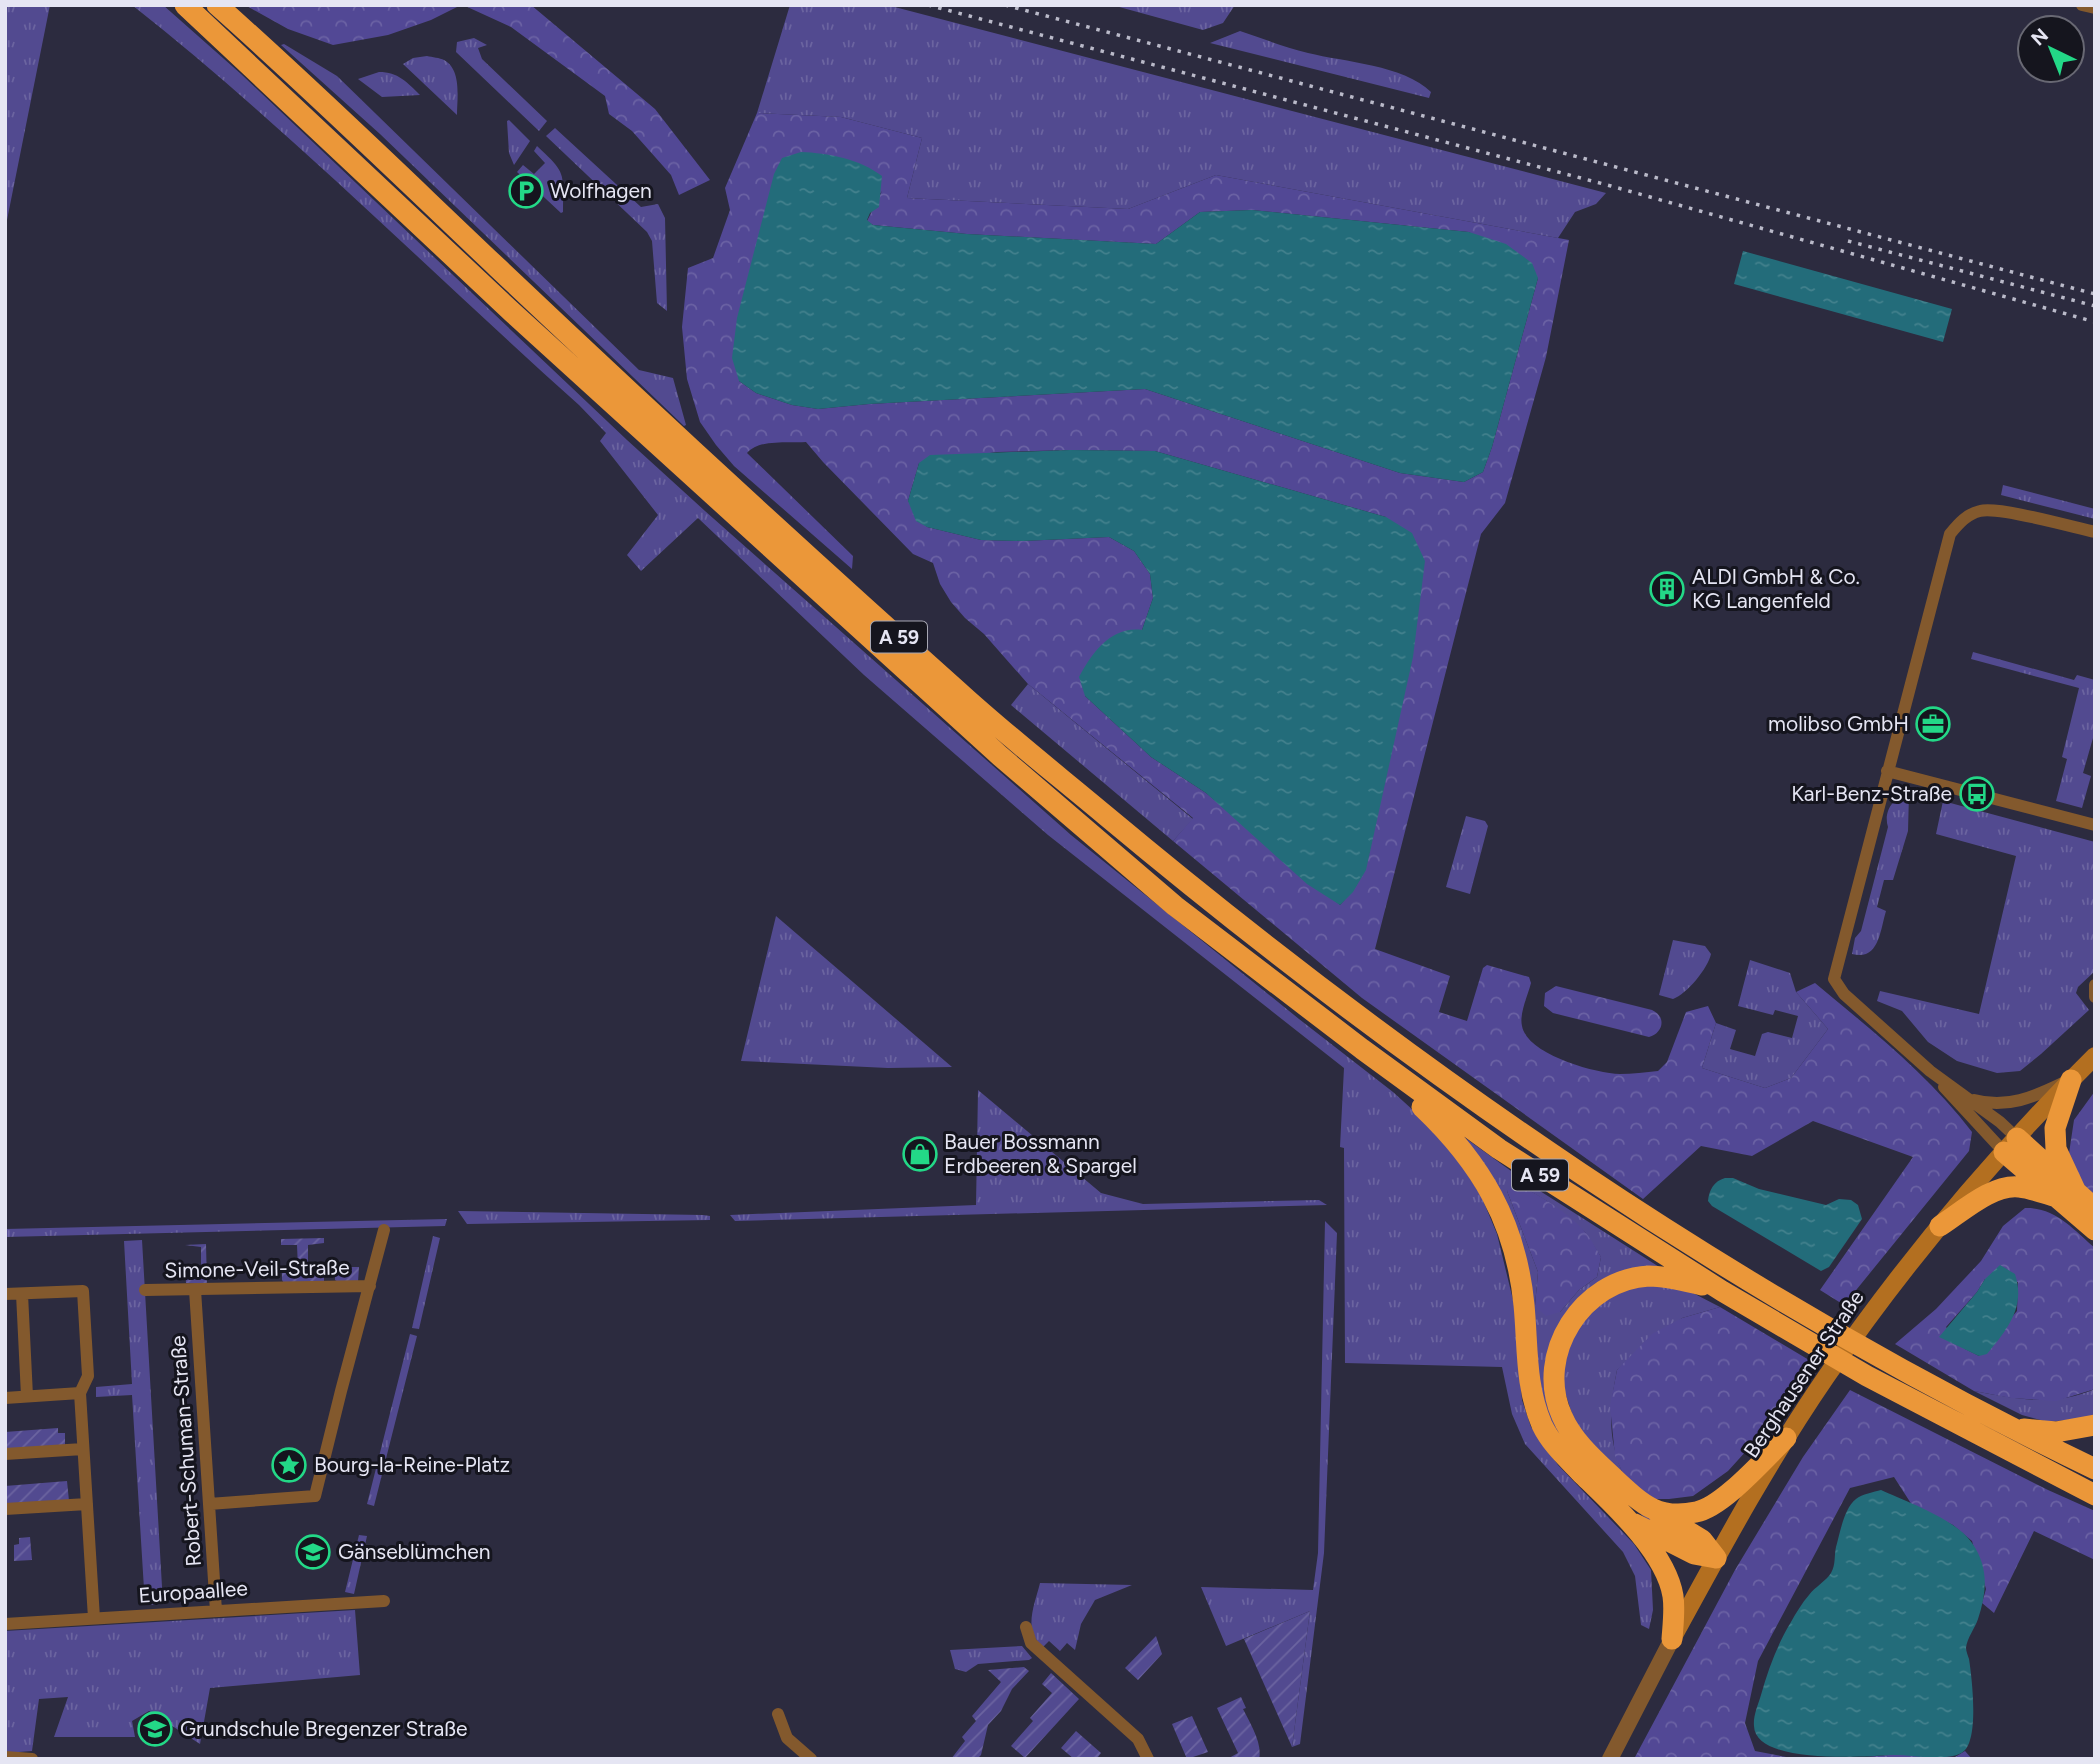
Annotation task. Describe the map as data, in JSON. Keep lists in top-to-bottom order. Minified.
{"streets":{"highway":["A 59"],"main road":["Berghausener Straße"],"street":["Simone-Veil-Straße","Robert-Schuman-Straße","Europaallee"]},"crossings":[["Simone-Veil-Straße","Robert-Schuman-Straße"],["Robert-Schuman-Straße","Europaallee"]],"places":{"parking":["Wolfhagen"],"building":["ALDI GmbH & Co. KG Langenfeld"],"office":["molibso GmbH"],"bus stop":["Karl-Benz-Straße"],"shop":["Bauer Bossmann Erdbeeren & Spargel"],"place":["Bourg-la-Reine-Platz"],"school or university":["Gänseblümchen","Grundschule Bregenzer Straße"]},"north":"top left"}
